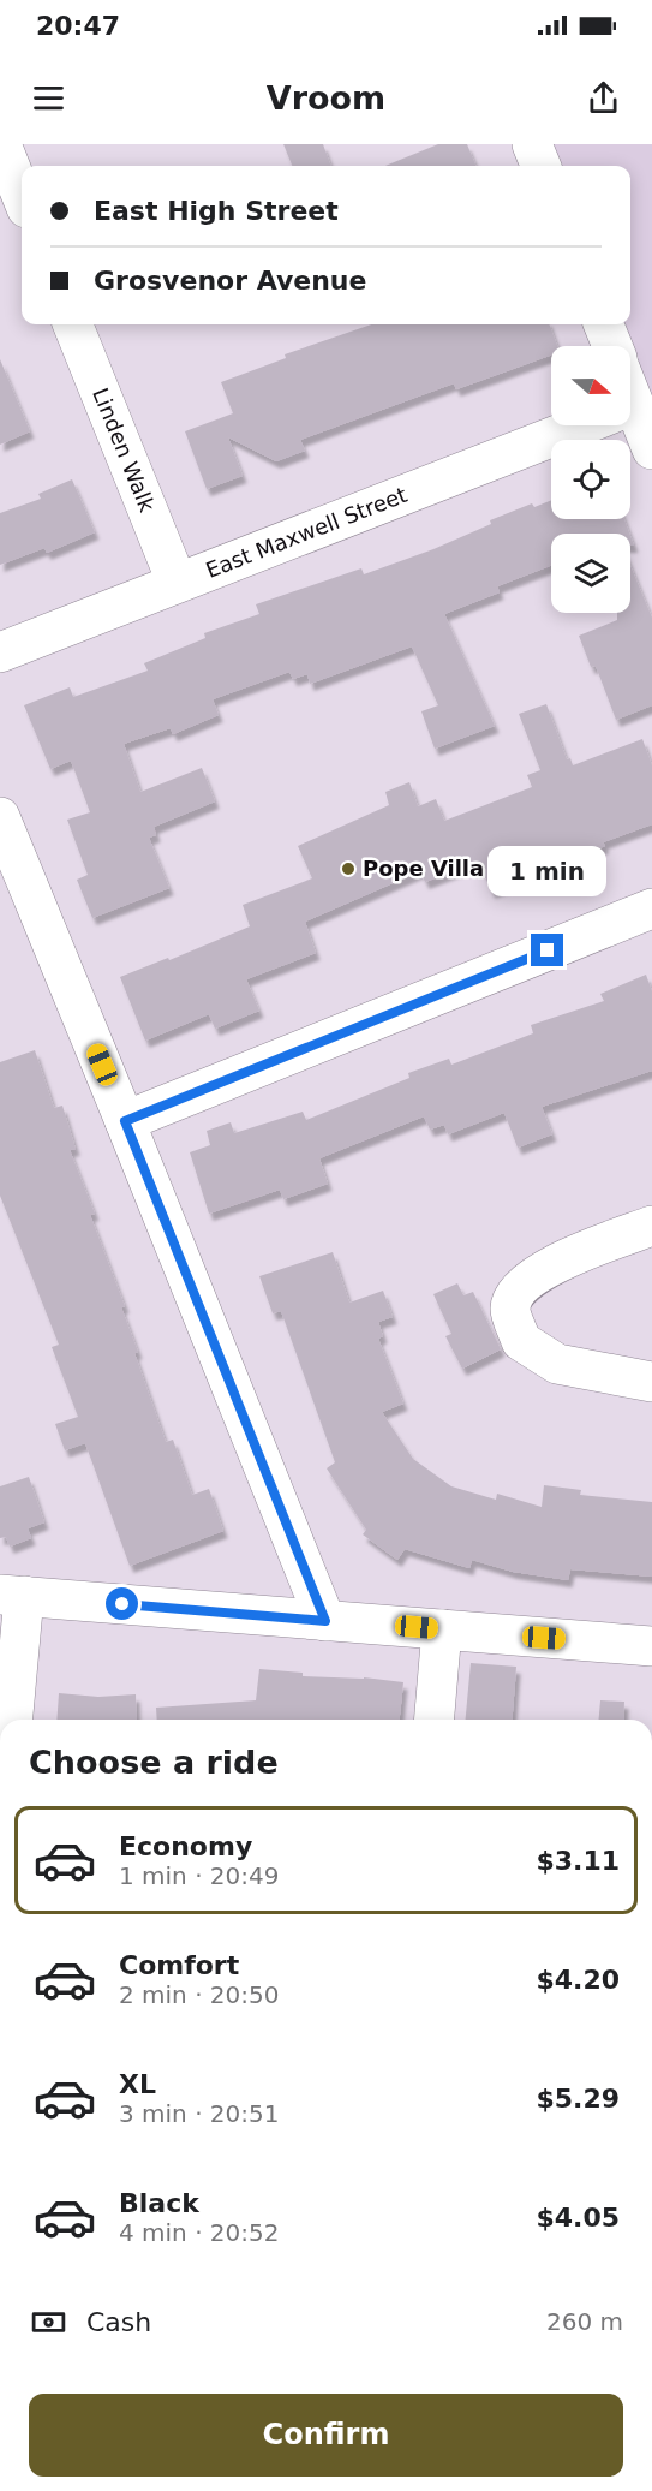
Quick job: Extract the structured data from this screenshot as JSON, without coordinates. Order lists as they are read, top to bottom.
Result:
{
  "streets": {
    "street": ["Linden Walk", "East Maxwell Street"]
  },
  "crossings": [
    ["Linden Walk", "East Maxwell Street"]
  ],
  "places": ["Pope Villa"],
  "north": "right",
  "page": {
    "status": "20:47",
    "header": "Vroom",
    "banner": ["East High Street", "Grosvenor Avenue"],
    "bubble": "1 min",
    "heading": "Choose a ride",
    "list": [
      {
        "name": "Economy",
        "note": "1 min · 20:49",
        "value": "$3.11"
      },
      {
        "name": "Comfort",
        "note": "2 min · 20:50",
        "value": "$4.20"
      },
      {
        "name": "XL",
        "note": "3 min · 20:51",
        "value": "$5.29"
      },
      {
        "name": "Black",
        "note": "4 min · 20:52",
        "value": "$4.05"
      }
    ],
    "pay": ["Cash", "260 m"],
    "buttons": "Confirm"
  }
}
